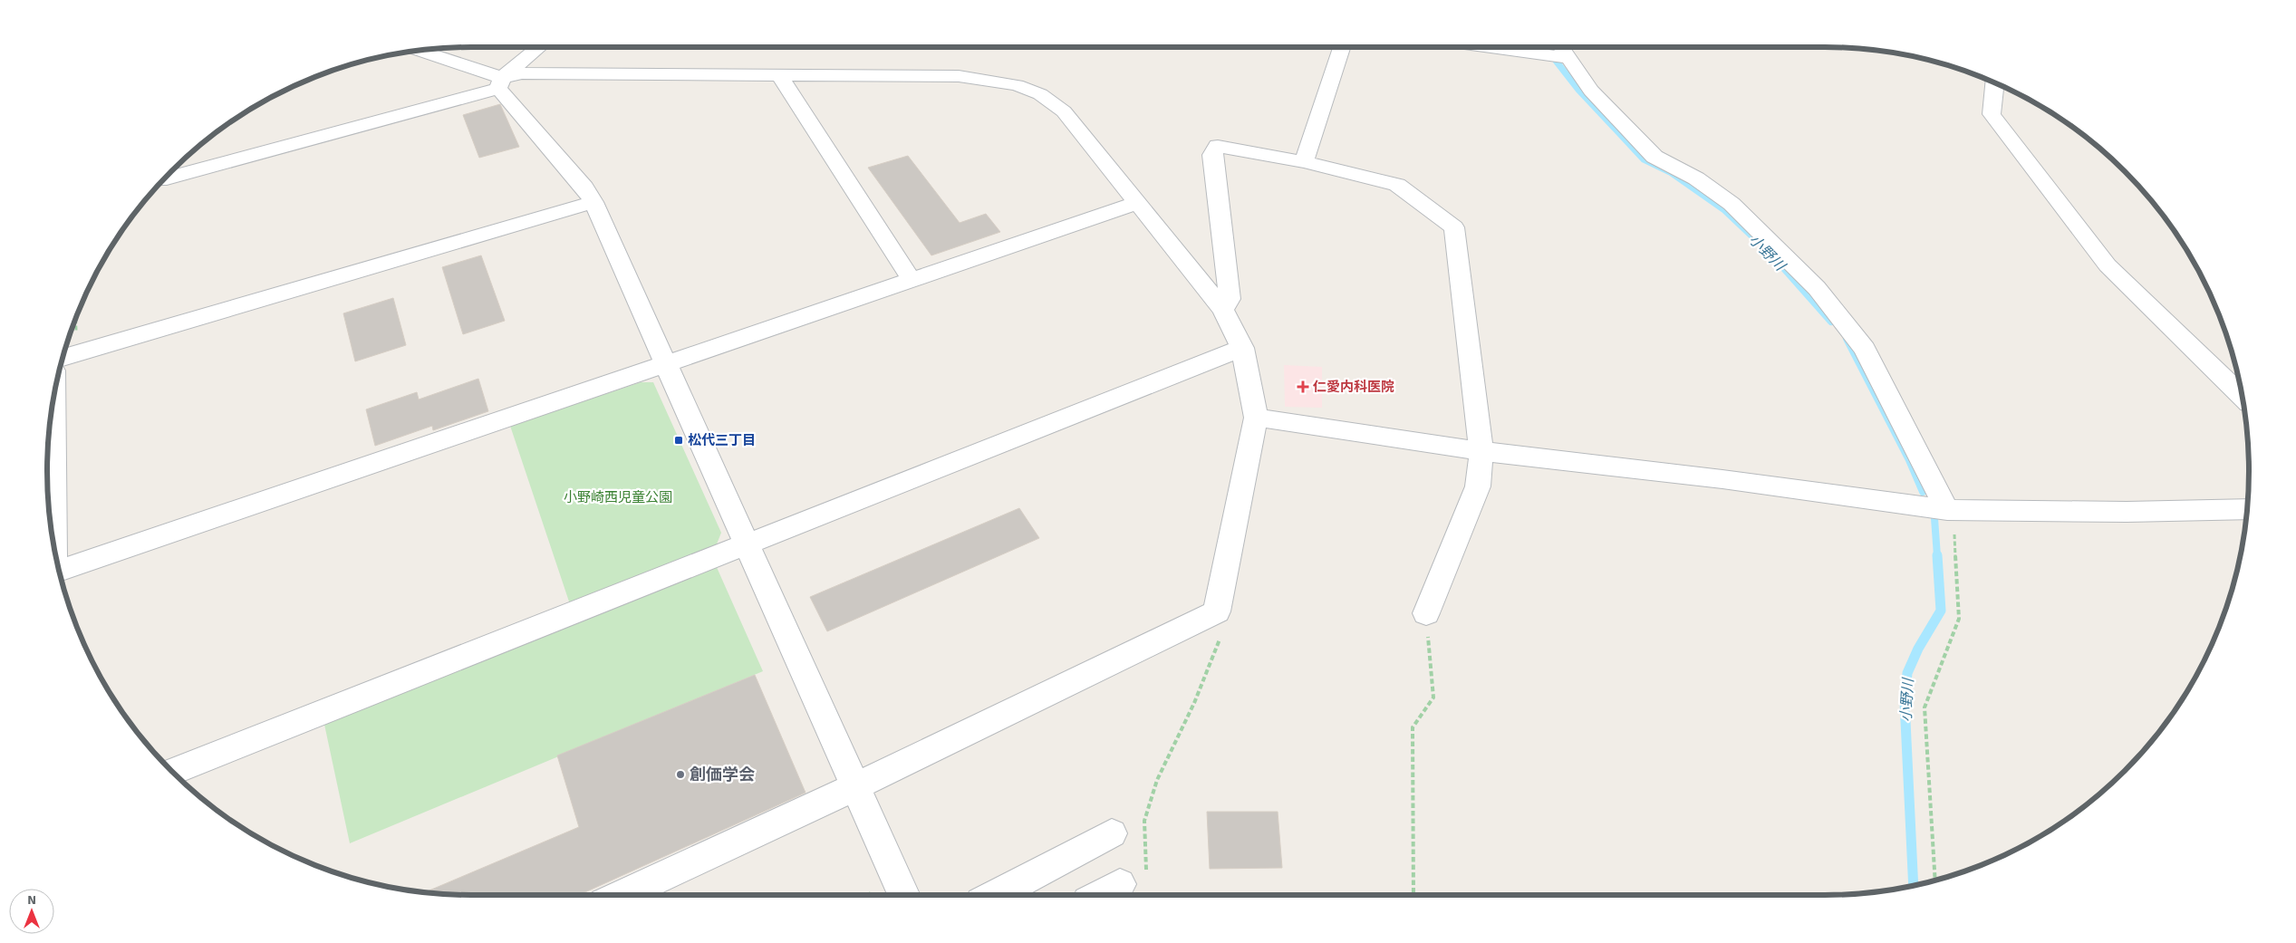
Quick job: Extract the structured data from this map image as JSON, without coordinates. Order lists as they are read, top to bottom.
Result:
{
  "water": ["小野川"],
  "parks": ["小野崎西児童公園"],
  "places": {
    "health": ["仁愛内科医院"],
    "transit": ["松代三丁目"],
    "other": ["創価学会"]
  },
  "north": "top"
}
